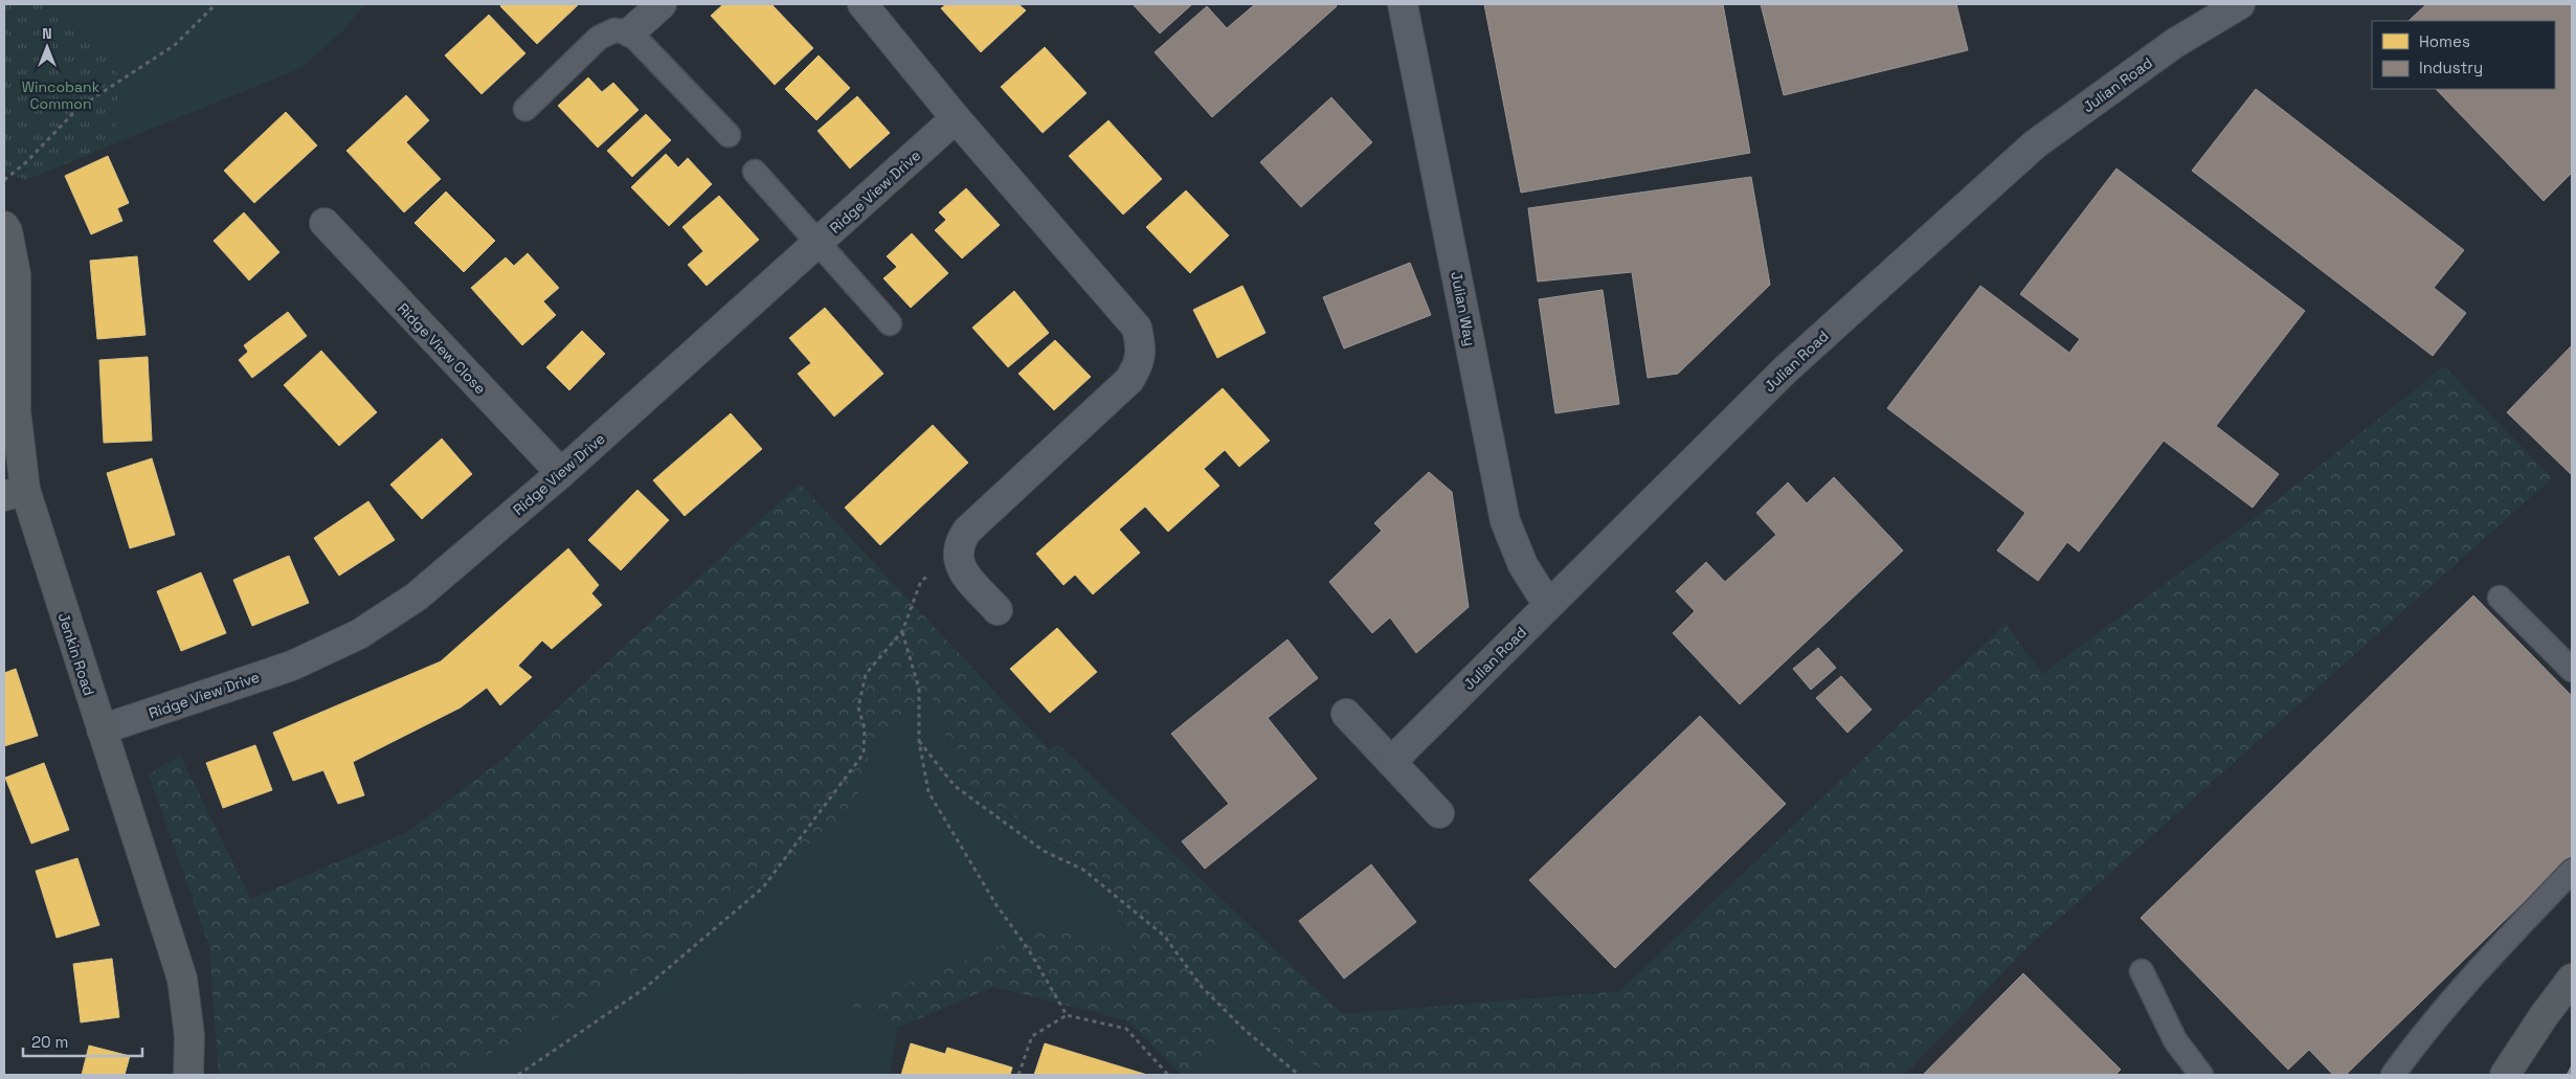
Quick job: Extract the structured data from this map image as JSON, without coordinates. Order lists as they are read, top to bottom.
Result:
{
  "streets": {
    "street": [
      "Julian Road",
      "Ridge View Drive",
      "Julian Way",
      "Ridge View Close",
      "Jenkin Road"
    ]
  },
  "crossings": [
    ["Julian Road", "Julian Way"],
    ["Ridge View Drive", "Ridge View Close"],
    ["Ridge View Drive", "Jenkin Road"]
  ],
  "parks": ["Wincobank Common"],
  "legend": ["Homes", "Industry"],
  "scale_bar": "20 m",
  "north": "top"
}
